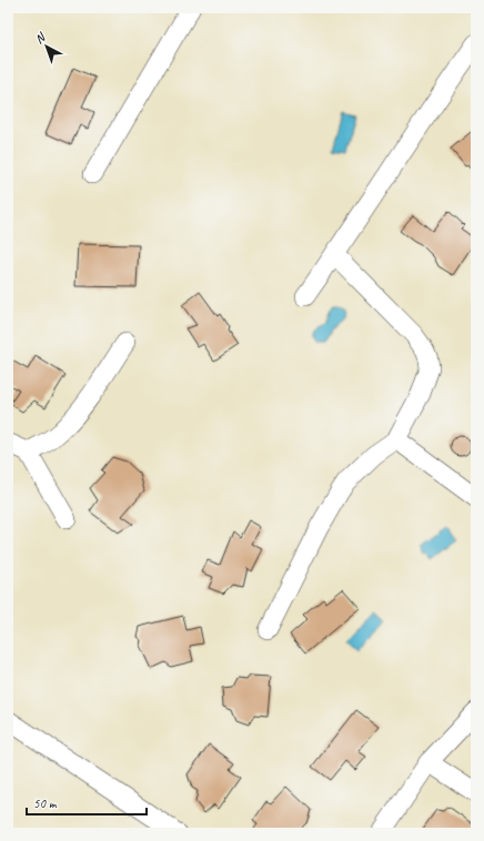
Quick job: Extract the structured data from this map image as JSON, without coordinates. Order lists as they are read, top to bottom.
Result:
{
  "scale_bar": "50 m",
  "north": "top left"
}
